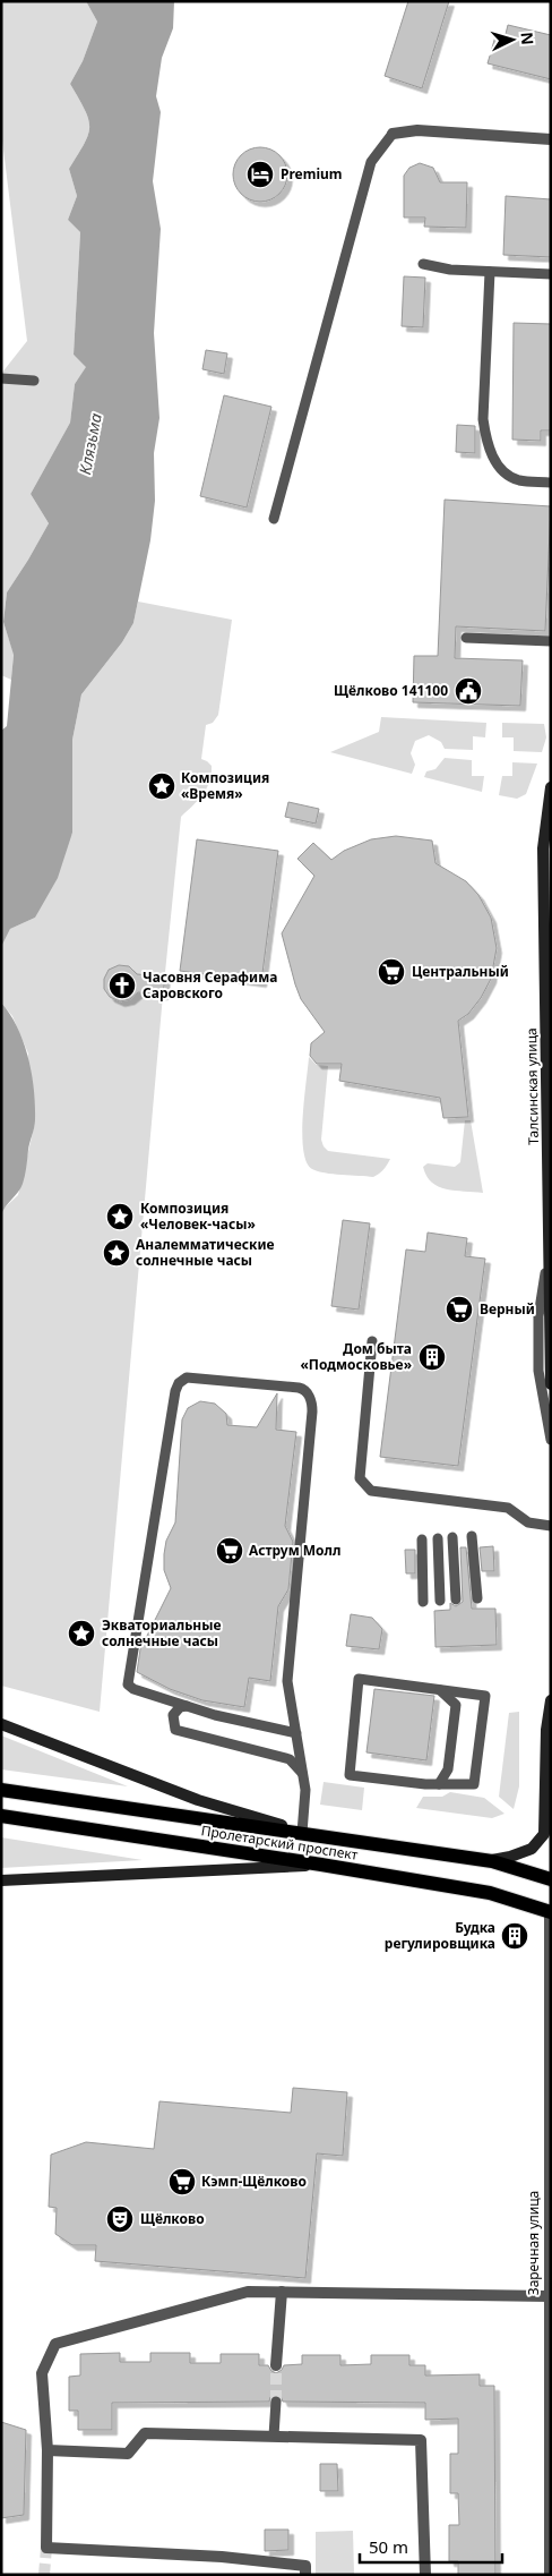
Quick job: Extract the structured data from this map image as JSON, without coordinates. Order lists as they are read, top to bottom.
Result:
{
  "streets": {
    "main road": ["Талсинская улица", "Пролетарский проспект"],
    "street": ["Заречная улица"]
  },
  "crossings": [
    ["Пролетарский проспект", "Заречная улица"]
  ],
  "water": ["Клязьма"],
  "places": {
    "hotel": ["Premium"],
    "public building": ["Щёлково 141100"],
    "place": [
      "Композиция «Время»",
      "Композиция «Человек-часы»",
      "Аналемматические солнечные часы",
      "Экваториальные солнечные часы"
    ],
    "supermarket": [
      "Центральный",
      "Верный",
      "Аструм Молл",
      "Кэмп-Щёлково"
    ],
    "church": ["Часовня Серафима Саровского"],
    "building": ["Дом быта «Подмосковье»", "Будка регулировщика"],
    "theatre": ["Щёлково"]
  },
  "scale_bar": "50 m",
  "north": "right"
}
